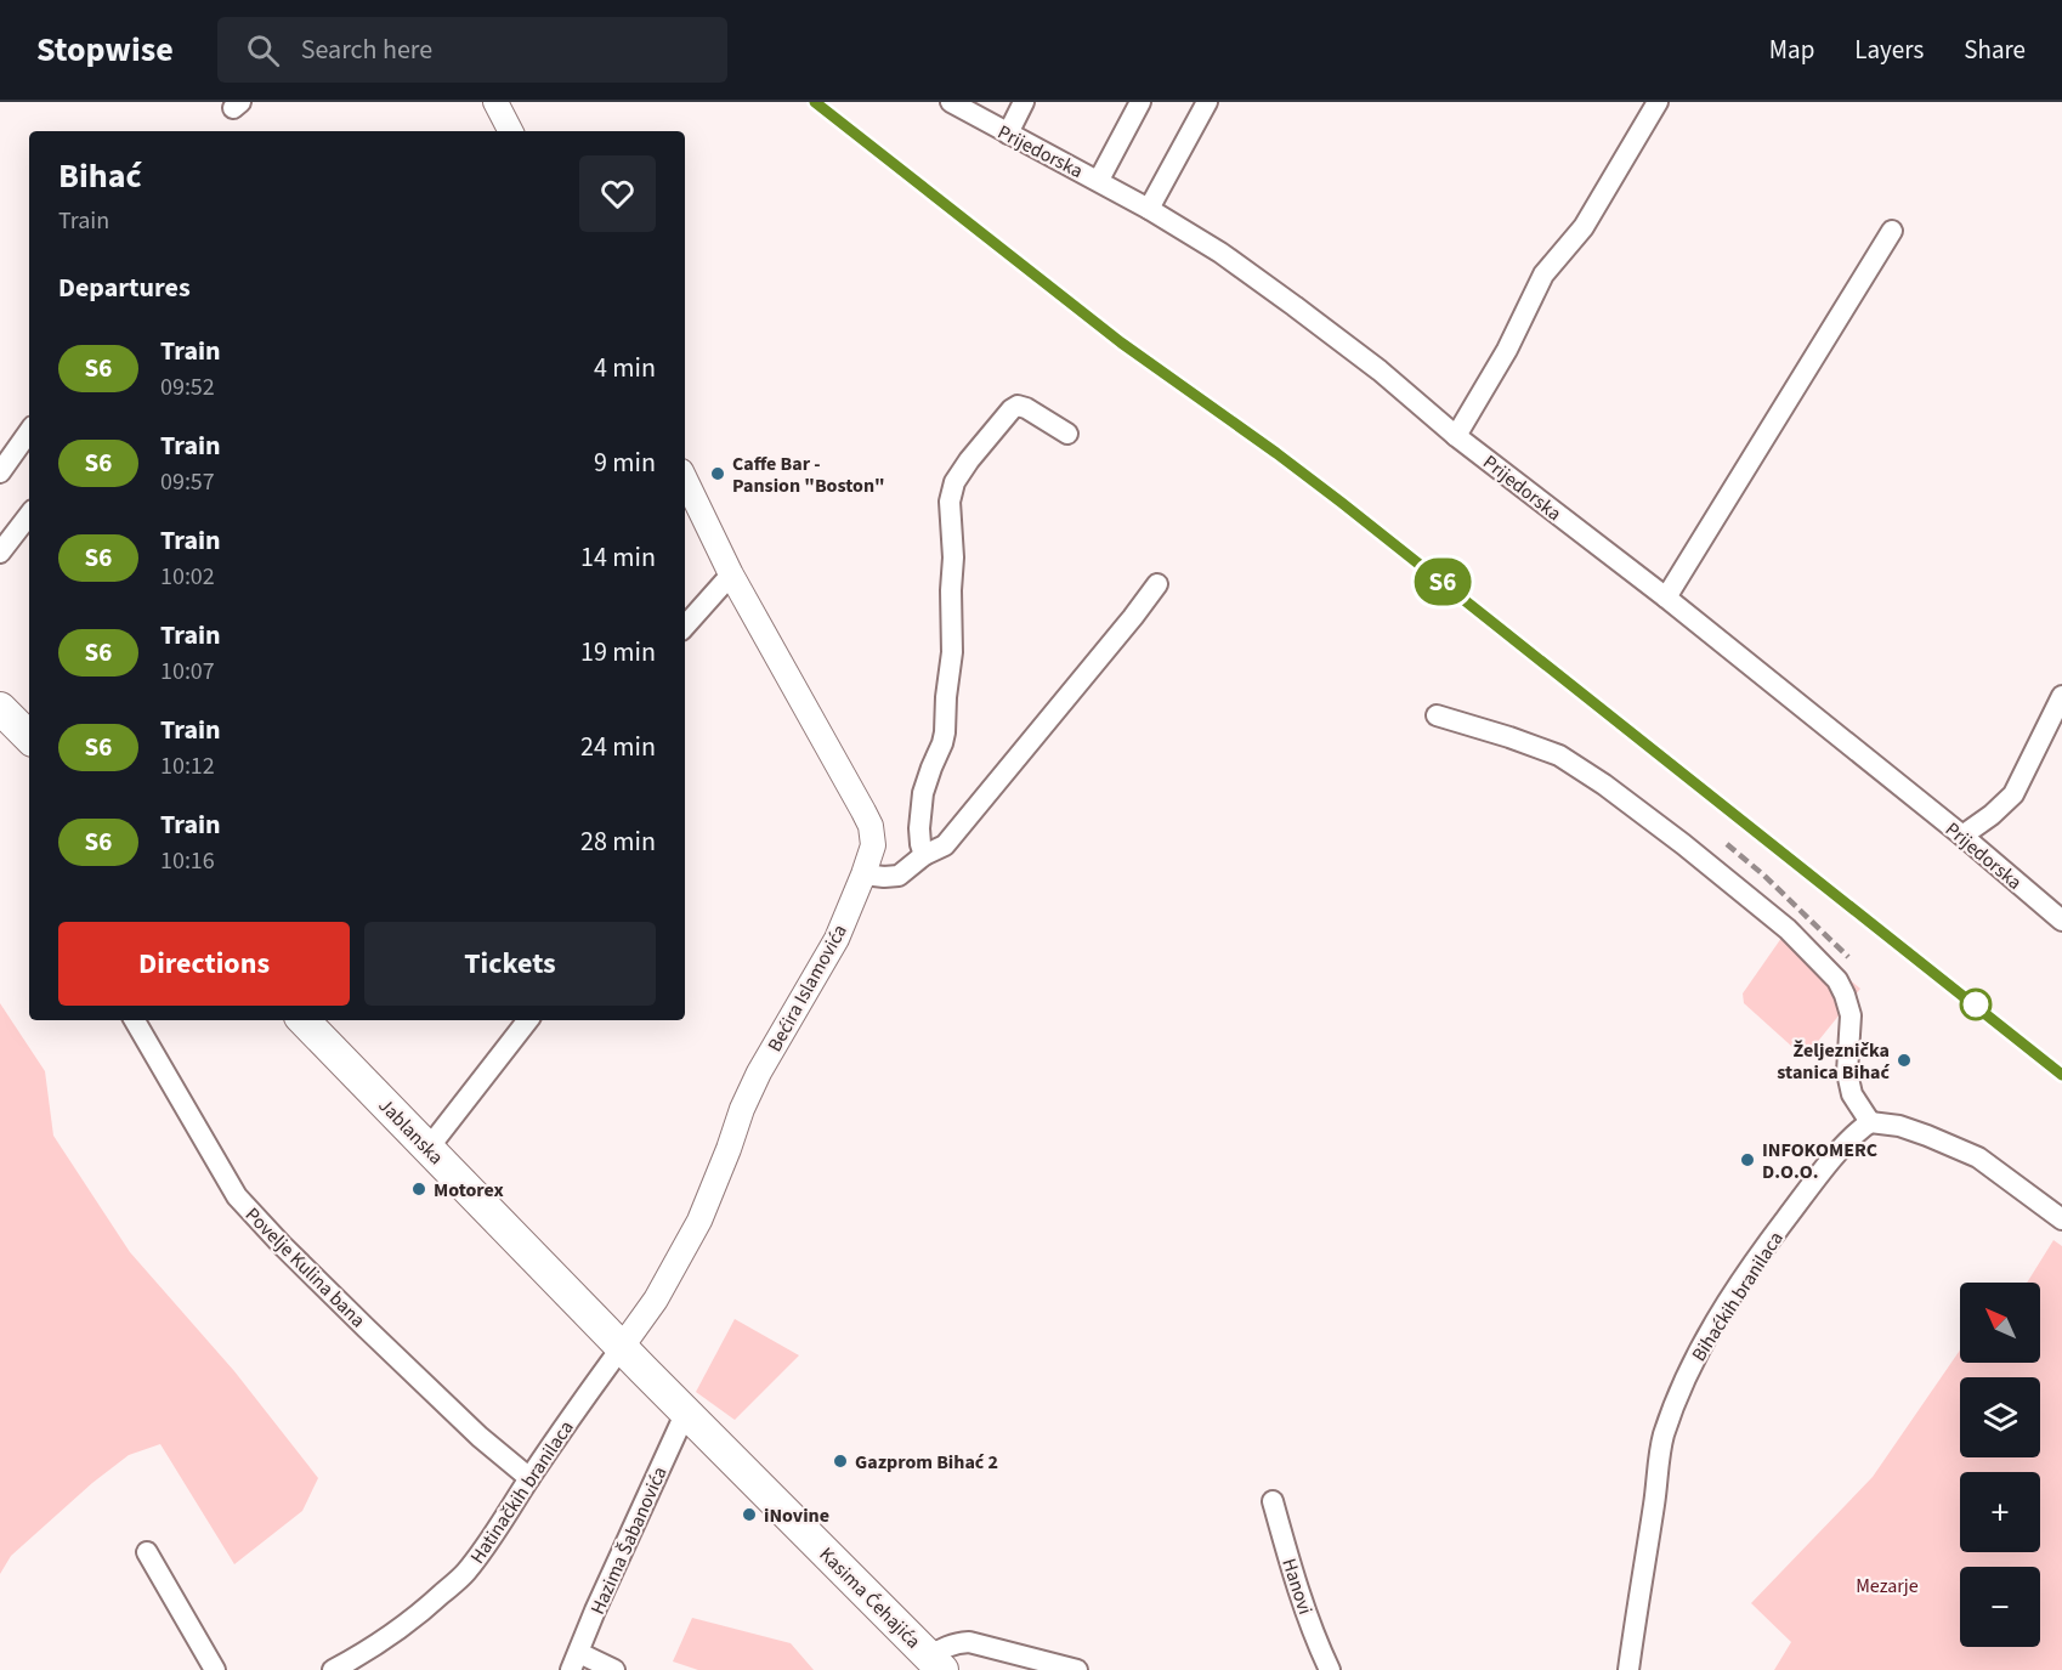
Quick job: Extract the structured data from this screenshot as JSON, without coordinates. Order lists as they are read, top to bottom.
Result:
{
  "streets": {
    "main road": ["Jablanska", "Kasima Ćehajića"],
    "street": [
      "Prijedorska",
      "Bećira Islamovića",
      "Povelje Kulina bana",
      "Bihaćkih branilaca",
      "Hatinačkih branilaca",
      "Hazima Šabanovića",
      "Hanovi"
    ]
  },
  "crossings": [
    ["Bećira Islamovića", "Jablanska"],
    ["Bećira Islamovića", "Hatinačkih branilaca"],
    ["Jablanska", "Hatinačkih branilaca"],
    ["Jablanska", "Kasima Ćehajića"],
    ["Povelje Kulina bana", "Hatinačkih branilaca"],
    ["Hazima Šabanovića", "Kasima Ćehajića"]
  ],
  "parks": ["Mezarje"],
  "places": [
    "Caffe Bar - Pansion \"Boston\"",
    "Željeznička stanica Bihać",
    "INFOKOMERC D.O.O.",
    "Motorex",
    "Gazprom Bihać 2",
    "iNovine"
  ],
  "north": "top left",
  "page": {
    "header": "Stopwise",
    "search": "Search here",
    "nav": ["Map", "Layers", "Share"],
    "on_map": "S6",
    "heading": [
      ["Bihać", "Train"],
      "Departures"
    ],
    "list": [
      {
        "mark": "S6",
        "name": "Train",
        "note": "09:52",
        "value": "4 min"
      },
      {
        "mark": "S6",
        "name": "Train",
        "note": "09:57",
        "value": "9 min"
      },
      {
        "mark": "S6",
        "name": "Train",
        "note": "10:02",
        "value": "14 min"
      },
      {
        "mark": "S6",
        "name": "Train",
        "note": "10:07",
        "value": "19 min"
      },
      {
        "mark": "S6",
        "name": "Train",
        "note": "10:12",
        "value": "24 min"
      },
      {
        "mark": "S6",
        "name": "Train",
        "note": "10:16",
        "value": "28 min"
      }
    ],
    "buttons": ["Directions", "Tickets"],
    "map_buttons": ["+", "−"]
  }
}
